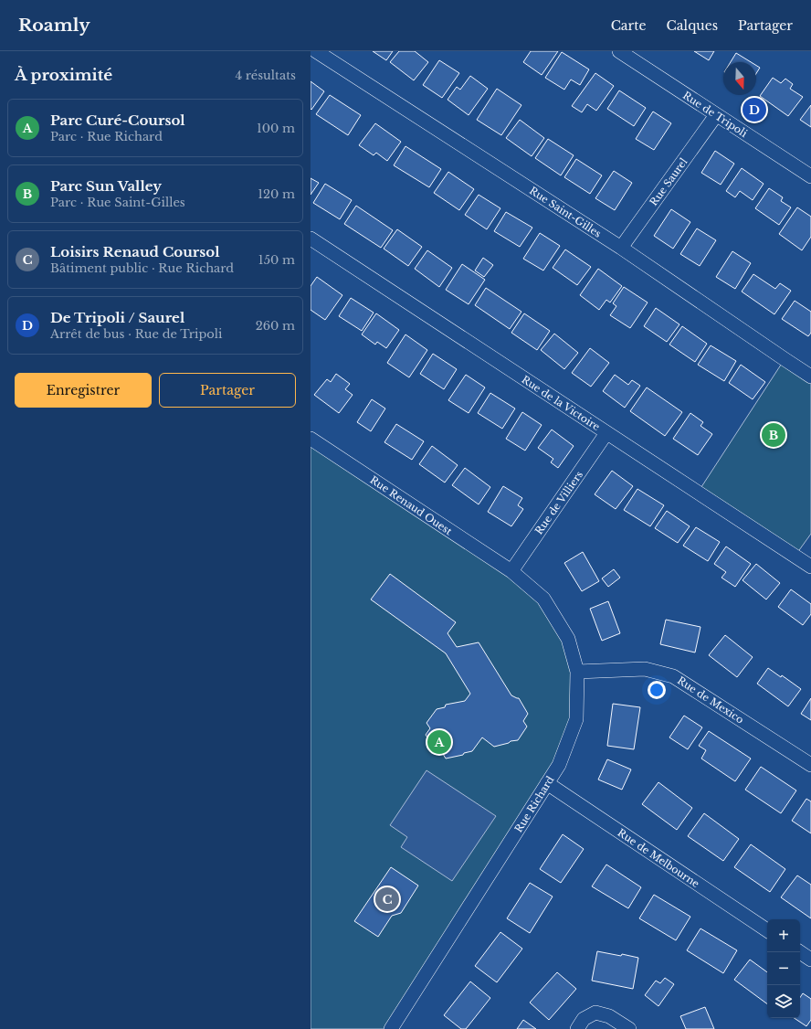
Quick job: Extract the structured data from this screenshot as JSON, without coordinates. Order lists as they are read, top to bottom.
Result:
{
  "streets": {
    "street": [
      "Rue de Tripoli",
      "Rue Saurel",
      "Rue Saint-Gilles",
      "Rue de la Victoire",
      "Rue de Villiers",
      "Rue Renaud Ouest",
      "Rue de Mexico",
      "Rue Richard",
      "Rue de Melbourne"
    ]
  },
  "crossings": [
    ["Rue de Tripoli", "Rue Saurel"],
    ["Rue Saurel", "Rue Saint-Gilles"],
    ["Rue de la Victoire", "Rue de Villiers"],
    ["Rue de Villiers", "Rue Renaud Ouest"],
    ["Rue de Villiers", "Rue Richard"],
    ["Rue Renaud Ouest", "Rue Richard"],
    ["Rue de Mexico", "Rue Richard"],
    ["Rue Richard", "Rue de Melbourne"]
  ],
  "north": "bottom",
  "page": {
    "header": "Roamly",
    "nav": ["Carte", "Calques", "Partager"],
    "heading": ["À proximité", "4 résultats"],
    "pins": [
      "D",
      "B",
      "A",
      "C"
    ],
    "list": [
      {
        "mark": "A",
        "name": "Parc Curé-Coursol",
        "note": "Parc · Rue Richard",
        "value": "100 m"
      },
      {
        "mark": "B",
        "name": "Parc Sun Valley",
        "note": "Parc · Rue Saint-Gilles",
        "value": "120 m"
      },
      {
        "mark": "C",
        "name": "Loisirs Renaud Coursol",
        "note": "Bâtiment public · Rue Richard",
        "value": "150 m"
      },
      {
        "mark": "D",
        "name": "De Tripoli / Saurel",
        "note": "Arrêt de bus · Rue de Tripoli",
        "value": "260 m"
      }
    ],
    "buttons": ["Enregistrer", "Partager"],
    "map_buttons": ["+", "−"]
  }
}
